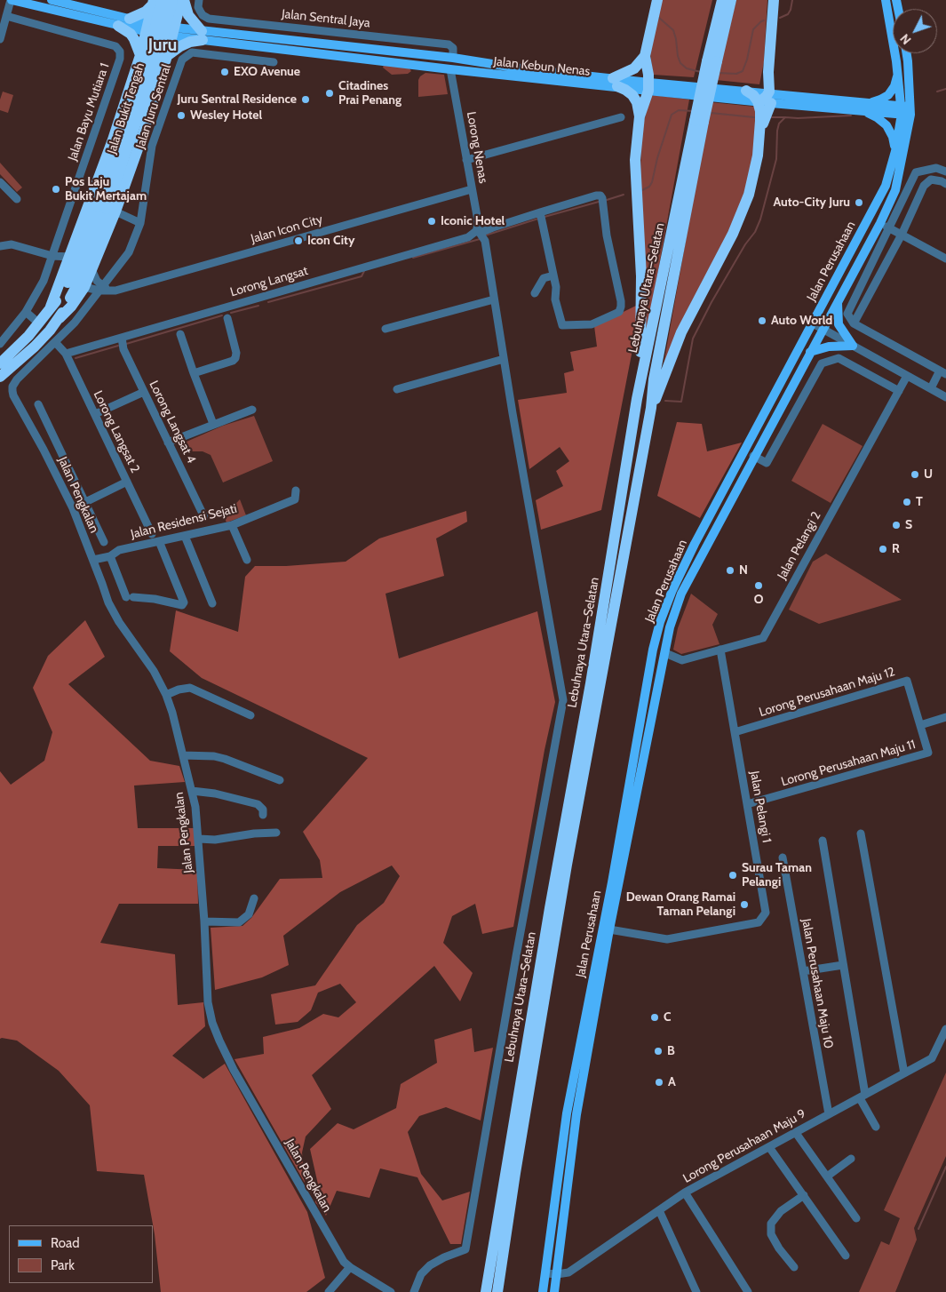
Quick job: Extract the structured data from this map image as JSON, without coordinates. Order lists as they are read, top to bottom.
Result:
{
  "streets": {
    "highway": ["Jalan Bukit Tengah", "Lebuhraya Utara–Selatan"],
    "main road": ["Jalan Kebun Nenas", "Jalan Perusahaan"],
    "street": [
      "Jalan Sentral Jaya",
      "Jalan Juru Sentral",
      "Jalan Bayu Mutiara 1",
      "Lorong Nenas",
      "Jalan Icon City",
      "Lorong Langsat",
      "Lorong Langsat 4",
      "Lorong Langsat 2",
      "Jalan Pengkalan",
      "Jalan Residensi Sejati",
      "Jalan Pelangi 2",
      "Lorong Perusahaan Maju 12",
      "Lorong Perusahaan Maju 11",
      "Jalan Pelangi 1",
      "Jalan Perusahaan Maju 10",
      "Lorong Perusahaan Maju 9"
    ]
  },
  "crossings": [
    ["Jalan Sentral Jaya", "Jalan Kebun Nenas"],
    ["Jalan Kebun Nenas", "Lorong Nenas"],
    ["Jalan Kebun Nenas", "Jalan Perusahaan"],
    ["Jalan Juru Sentral", "Jalan Icon City"],
    ["Jalan Juru Sentral", "Lorong Langsat 2"],
    ["Jalan Juru Sentral", "Jalan Pengkalan"],
    ["Lorong Nenas", "Jalan Icon City"],
    ["Lorong Nenas", "Lorong Langsat"],
    ["Jalan Perusahaan", "Jalan Pelangi 2"],
    ["Jalan Perusahaan", "Jalan Pelangi 1"],
    ["Jalan Perusahaan", "Lorong Perusahaan Maju 9"],
    ["Lorong Langsat", "Lorong Langsat 4"],
    ["Lorong Langsat", "Lorong Langsat 2"],
    ["Lorong Langsat 2", "Jalan Pengkalan"],
    ["Jalan Pelangi 2", "Jalan Pelangi 1"],
    ["Lorong Perusahaan Maju 12", "Lorong Perusahaan Maju 11"],
    ["Lorong Perusahaan Maju 12", "Jalan Pelangi 1"],
    ["Lorong Perusahaan Maju 11", "Jalan Pelangi 1"],
    ["Jalan Perusahaan Maju 10", "Lorong Perusahaan Maju 9"]
  ],
  "districts": ["Juru"],
  "places": [
    "EXO Avenue",
    "Citadines Prai Penang",
    "Juru Sentral Residence",
    "Wesley Hotel",
    "Pos Laju Bukit Mertajam",
    "Auto-City Juru",
    "Iconic Hotel",
    "Icon City",
    "Auto World",
    "U",
    "T",
    "S",
    "R",
    "N",
    "O",
    "Surau Taman Pelangi",
    "Dewan Orang Ramai Taman Pelangi",
    "C",
    "B",
    "A"
  ],
  "legend": ["Road", "Park"],
  "north": "bottom left"
}
